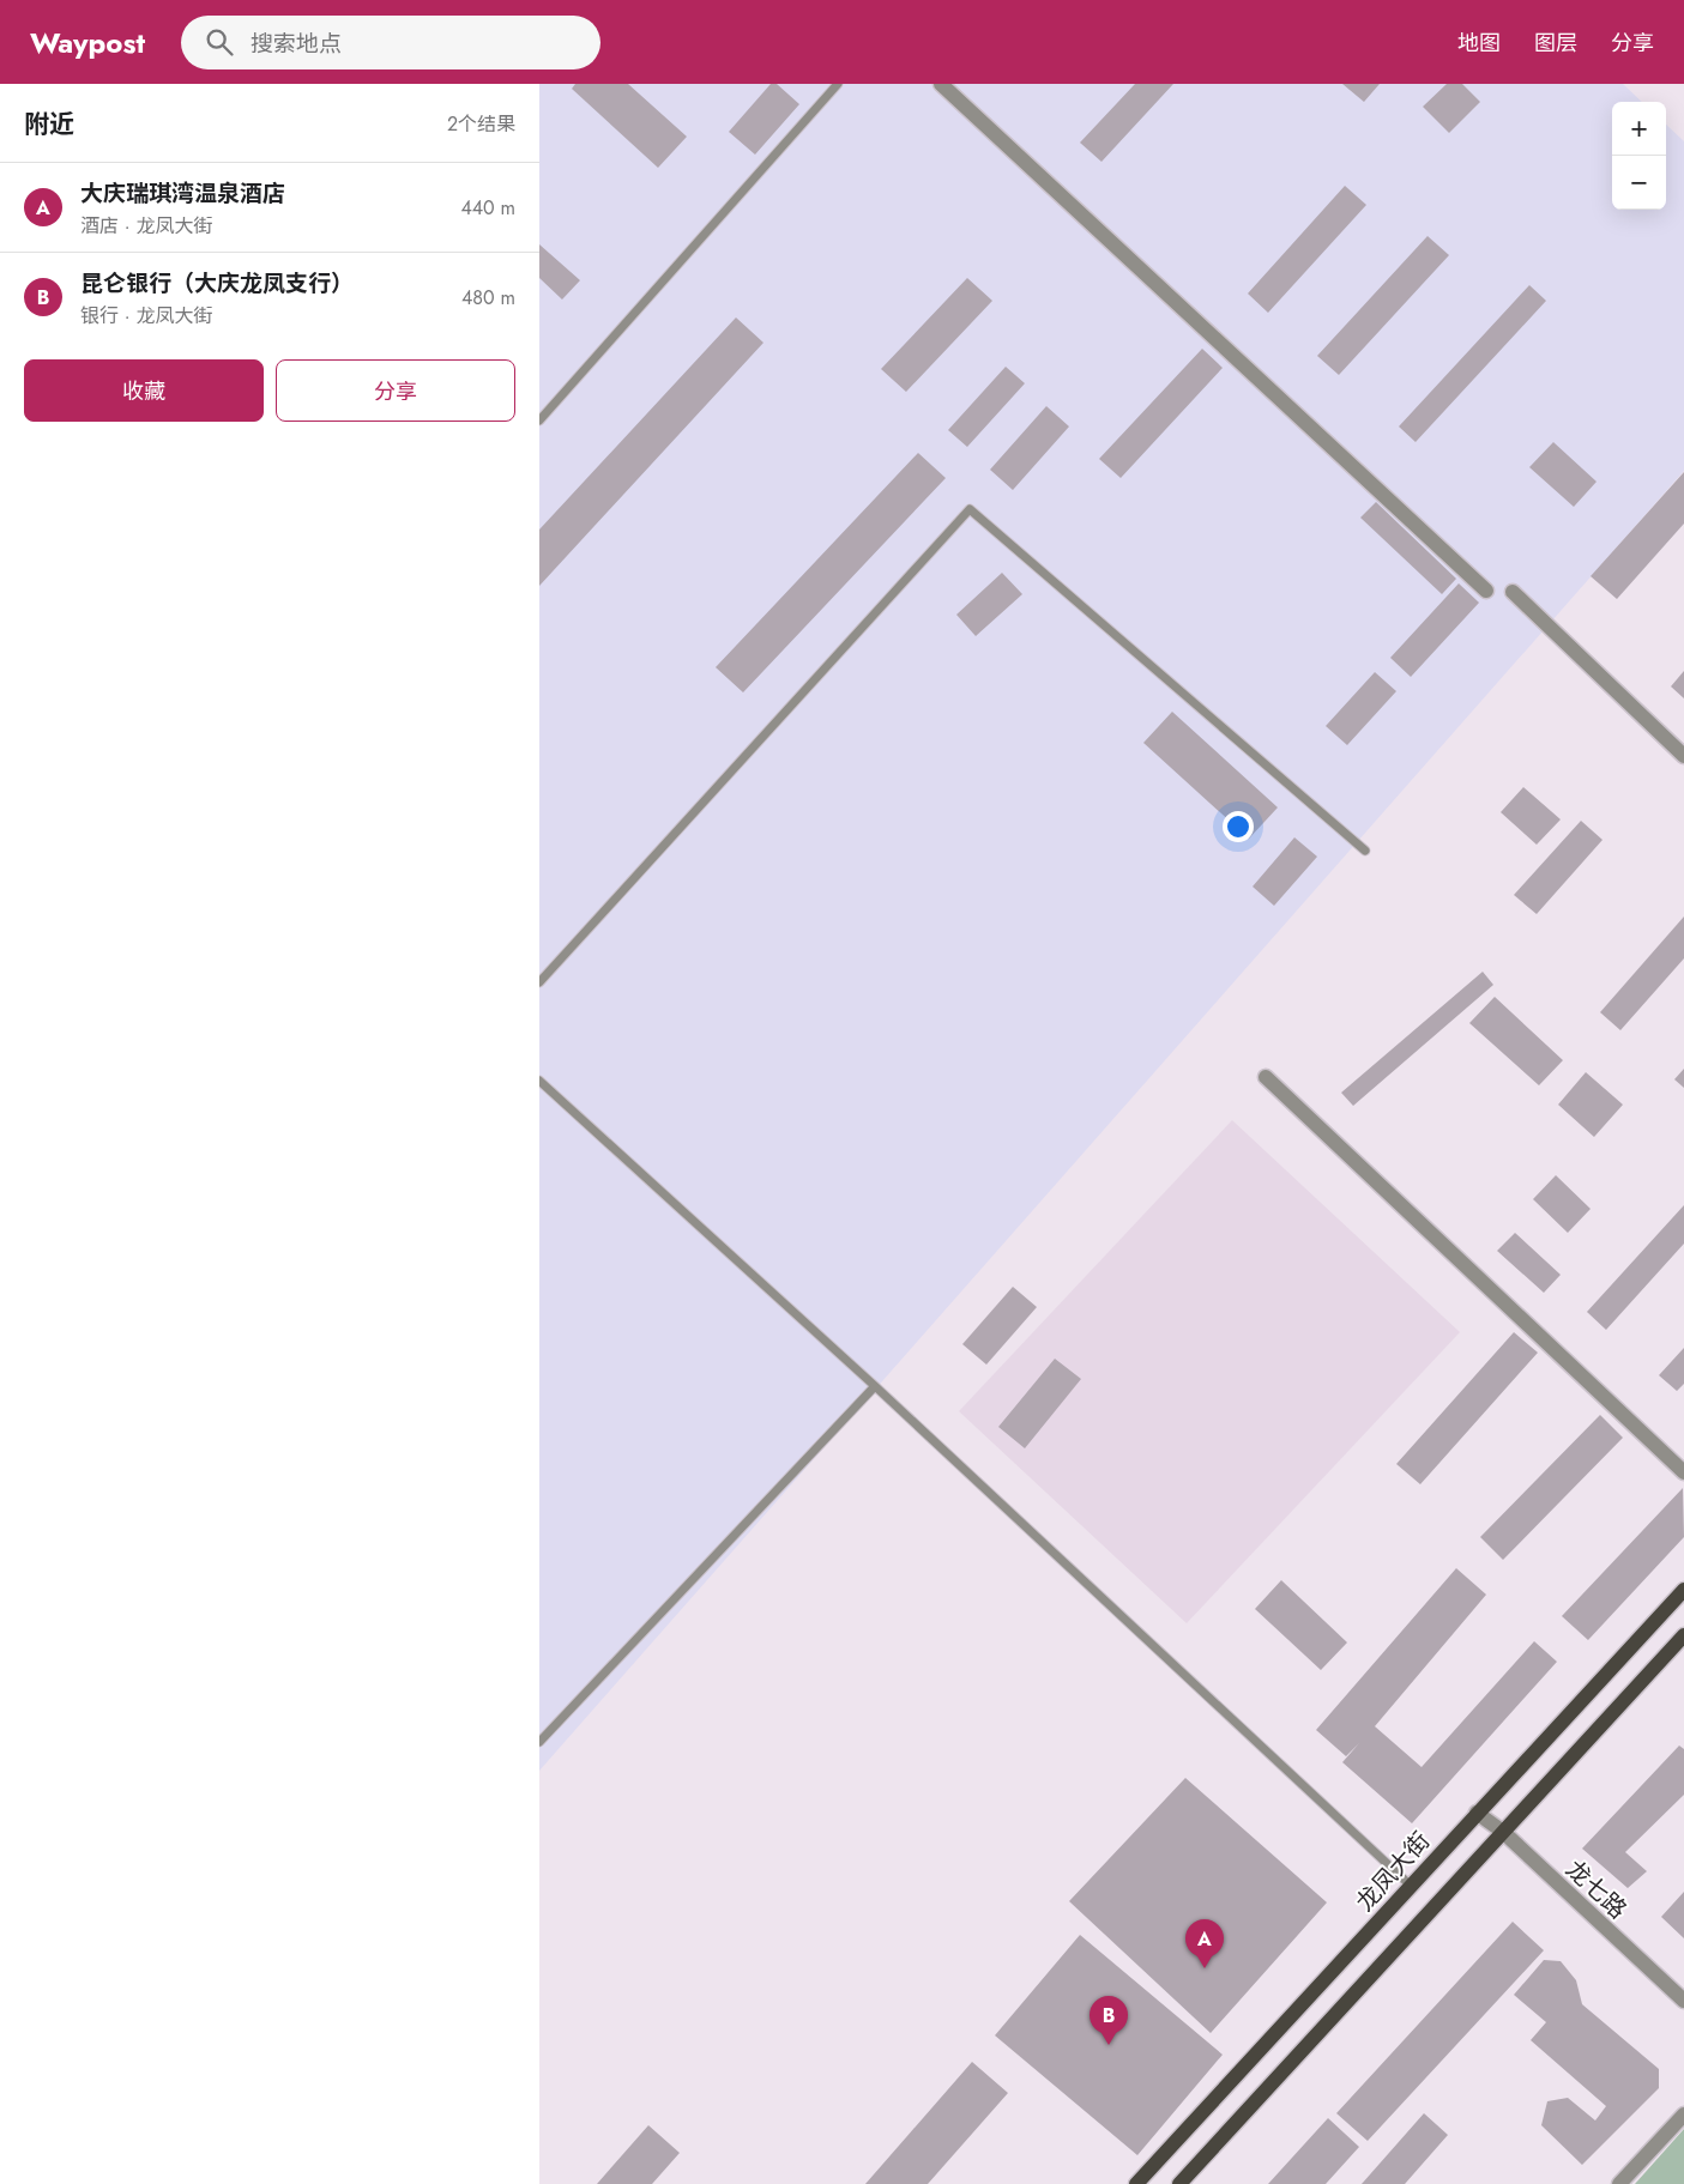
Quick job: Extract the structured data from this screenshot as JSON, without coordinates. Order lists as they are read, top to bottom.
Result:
{
  "streets": {
    "main road": ["龙凤大街"],
    "street": ["龙七路"]
  },
  "crossings": [
    ["龙凤大街", "龙七路"]
  ],
  "page": {
    "header": "Waypost",
    "search": "搜索地点",
    "nav": ["地图", "图层", "分享"],
    "heading": ["附近", "2个结果"],
    "map_buttons": ["+", "−"],
    "list": [
      {
        "mark": "A",
        "name": "大庆瑞琪湾温泉酒店",
        "note": "酒店 · 龙凤大街",
        "value": "440 m"
      },
      {
        "mark": "B",
        "name": "昆仑银行（大庆龙凤支行）",
        "note": "银行 · 龙凤大街",
        "value": "480 m"
      }
    ],
    "buttons": ["收藏", "分享"],
    "pins": ["A", "B"]
  }
}
